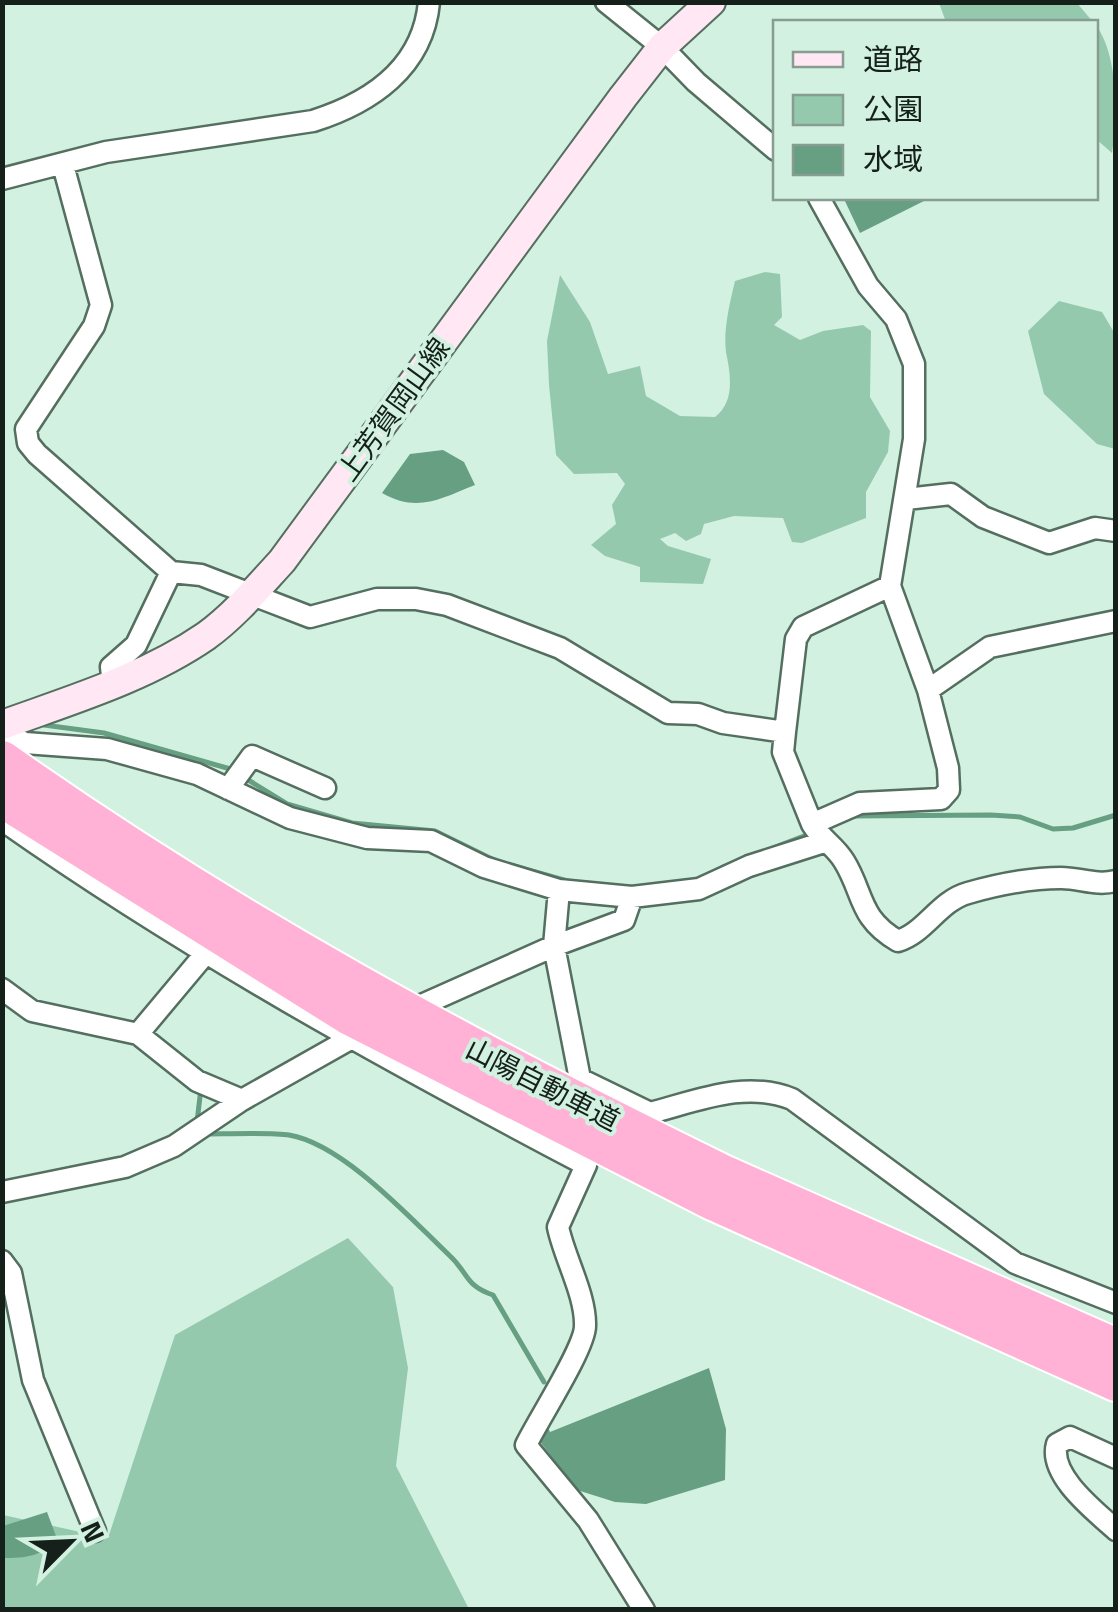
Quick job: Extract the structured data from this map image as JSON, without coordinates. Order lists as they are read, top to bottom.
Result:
{
  "streets": {
    "highway": ["山陽自動車道"],
    "main road": ["上芳賀岡山線"]
  },
  "legend": ["道路", "公園", "水域"],
  "north": "top right"
}
